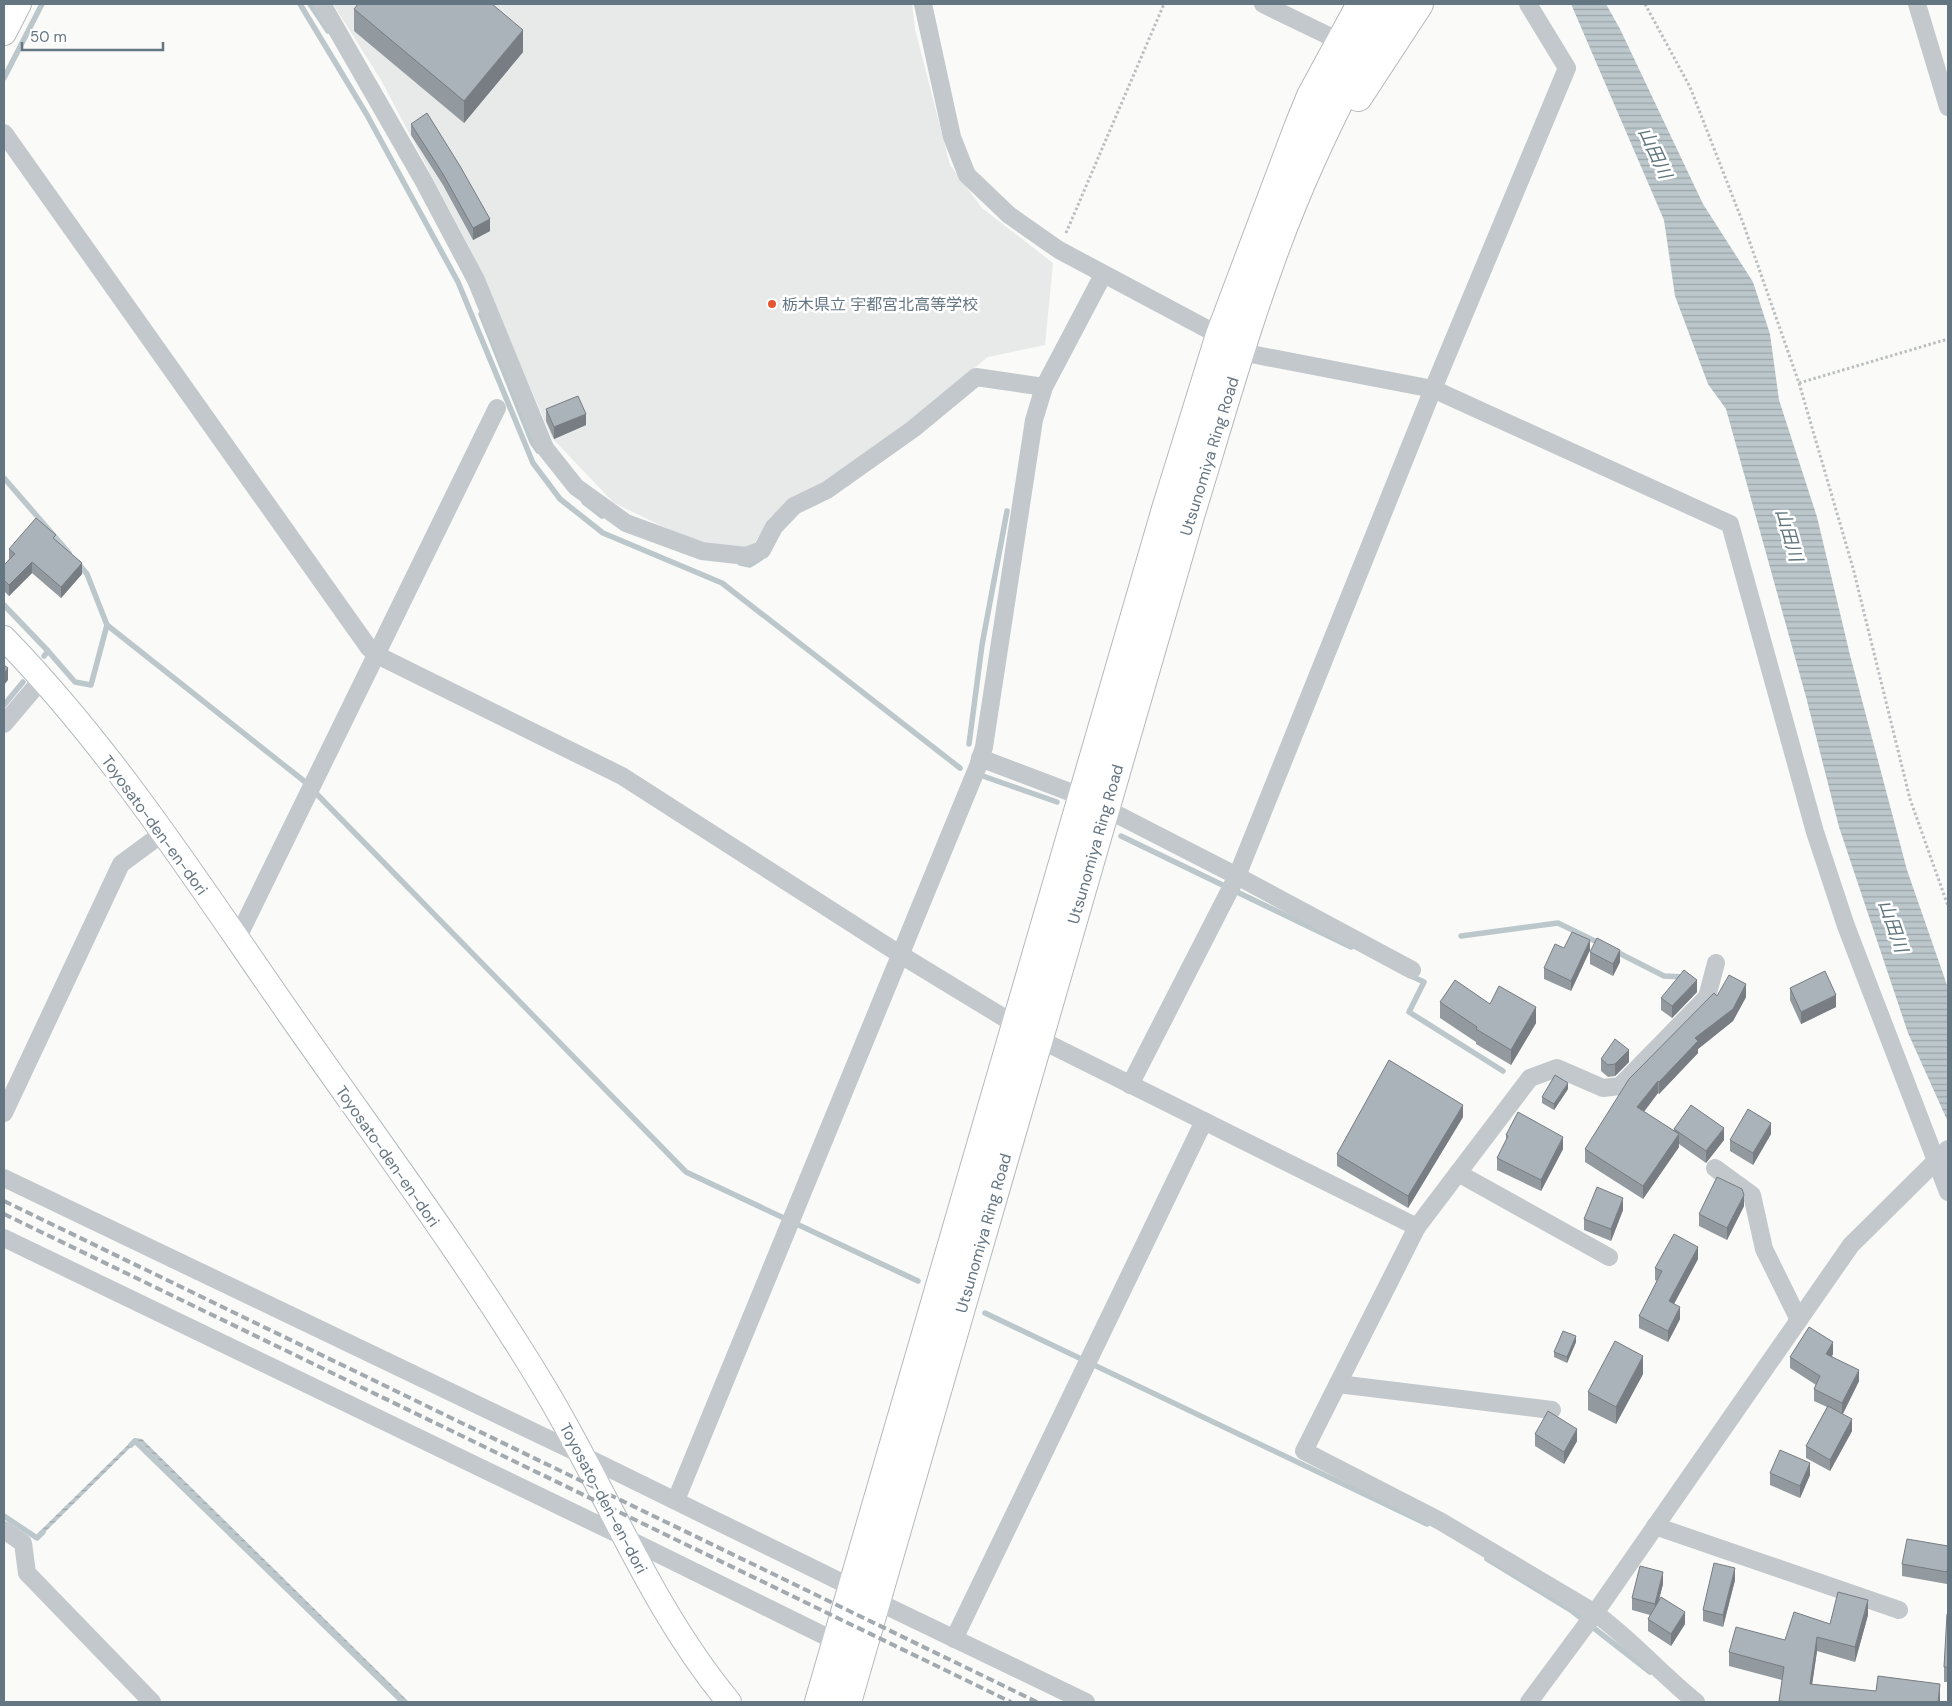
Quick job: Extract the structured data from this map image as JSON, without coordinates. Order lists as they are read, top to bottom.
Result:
{
  "streets": {
    "highway": ["Utsunomiya Ring Road"],
    "street": ["Toyosato-den-en-dori"]
  },
  "water": ["山田川"],
  "places": ["栃木県立 宇都宮北高等学校"],
  "scale_bar": "50 m"
}
